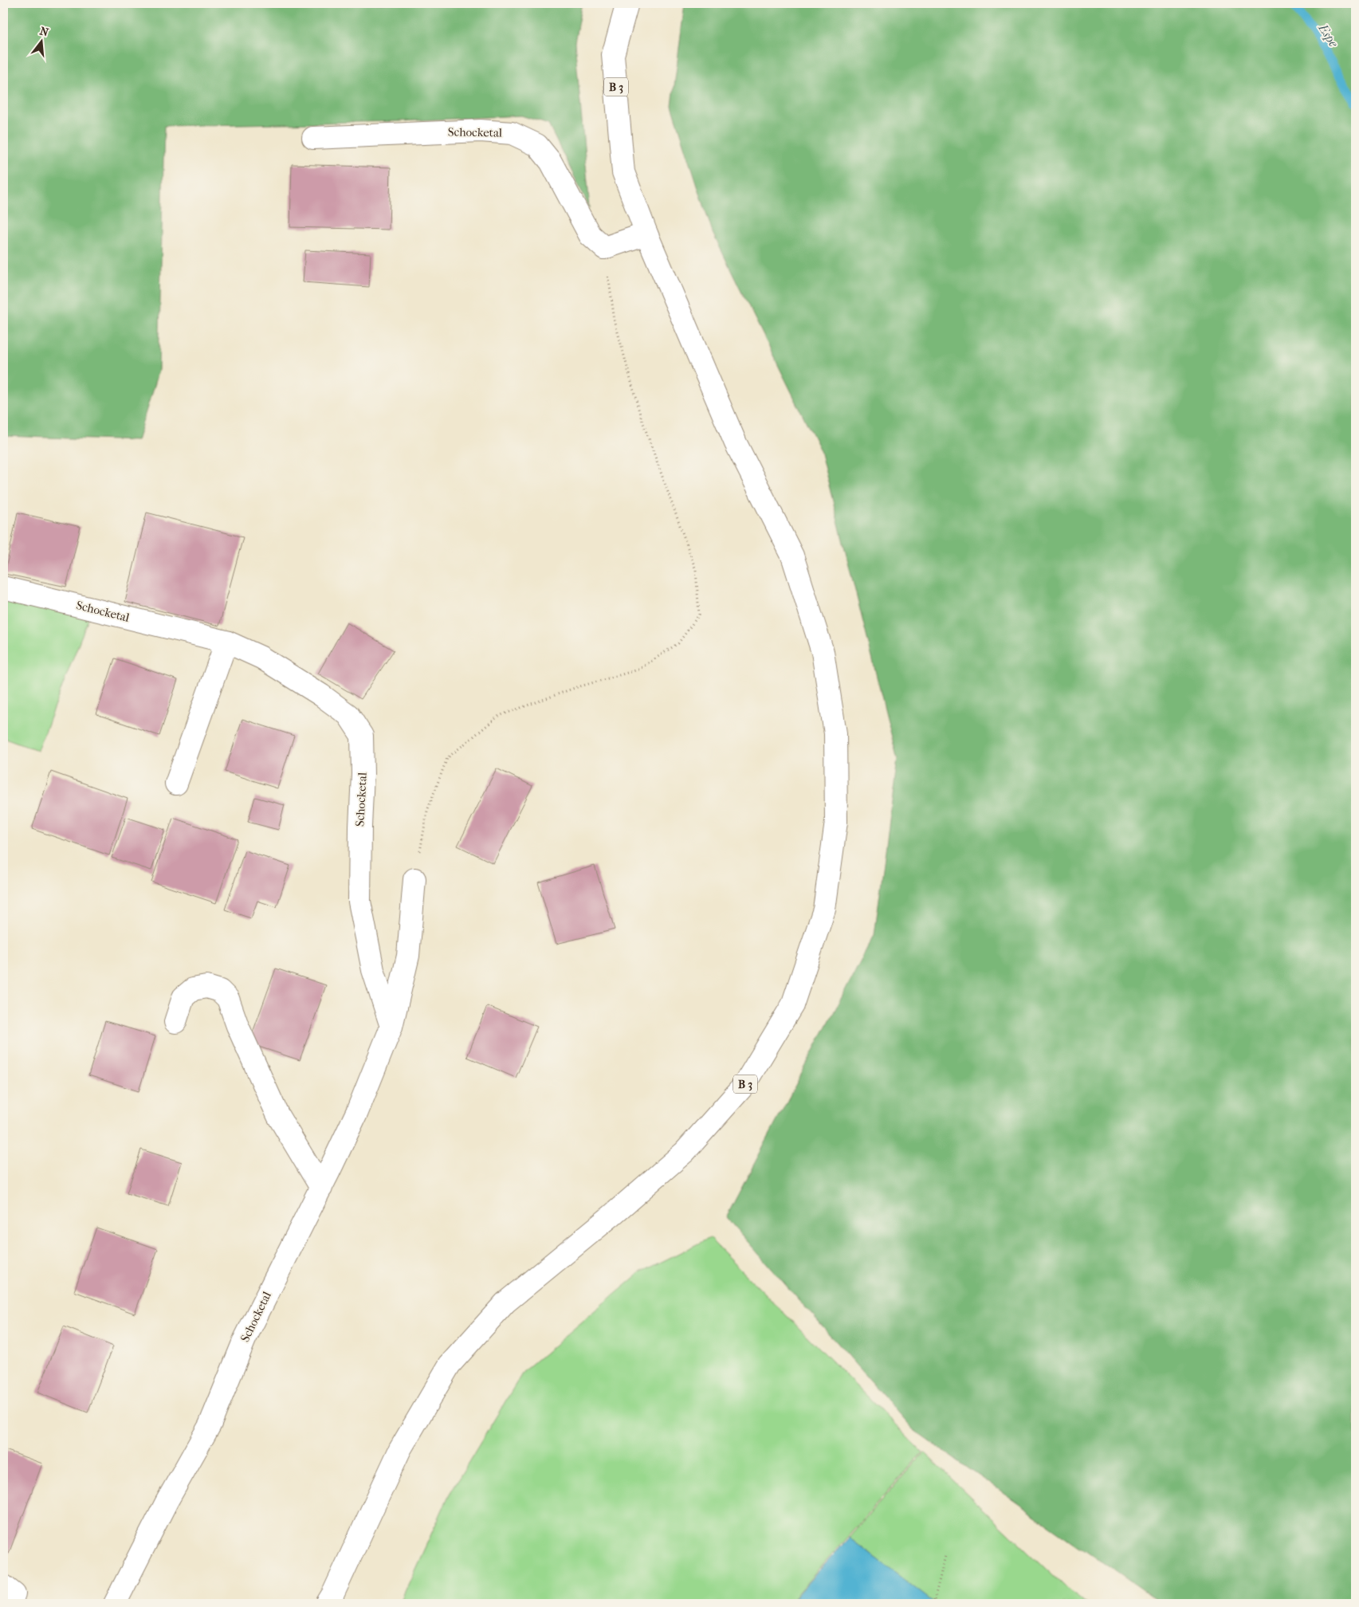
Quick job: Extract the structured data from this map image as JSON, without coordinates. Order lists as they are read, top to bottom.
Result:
{
  "streets": {
    "street": ["B 3", "Schocketal"]
  },
  "water": ["Espe"],
  "north": "top"
}
